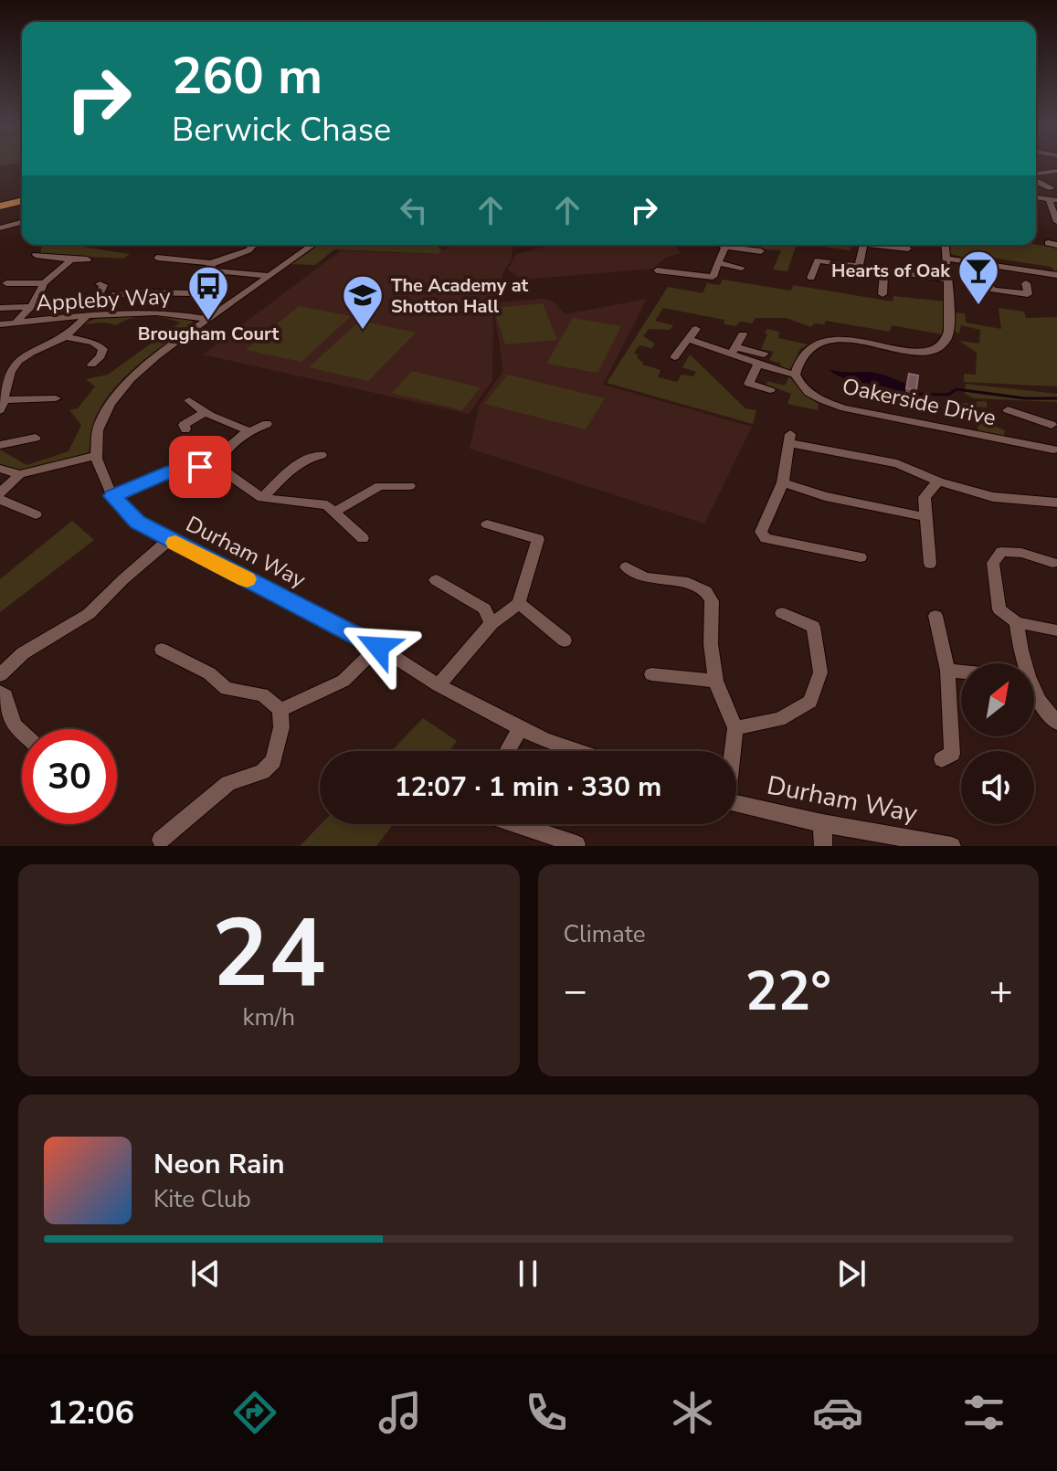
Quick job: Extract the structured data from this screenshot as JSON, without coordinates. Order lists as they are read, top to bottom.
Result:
{
  "streets": {
    "street": ["Appleby Way", "Oakerside Drive", "Durham Way"]
  },
  "places": {
    "bar": ["Hearts of Oak"],
    "bus stop": ["Brougham Court"],
    "school or university": ["The Academy at Shotton Hall"]
  },
  "north": "top right",
  "page": {
    "turn": ["260 m", "Berwick Chase"],
    "limit": "30",
    "trip": "12:07 · 1 min · 330 m",
    "tile": [
      ["24", "km/h"],
      "Climate"
    ],
    "heat": ["−", "22°", "+"],
    "song": ["Neon Rain", "Kite Club"],
    "tabs": "12:06"
  }
}
